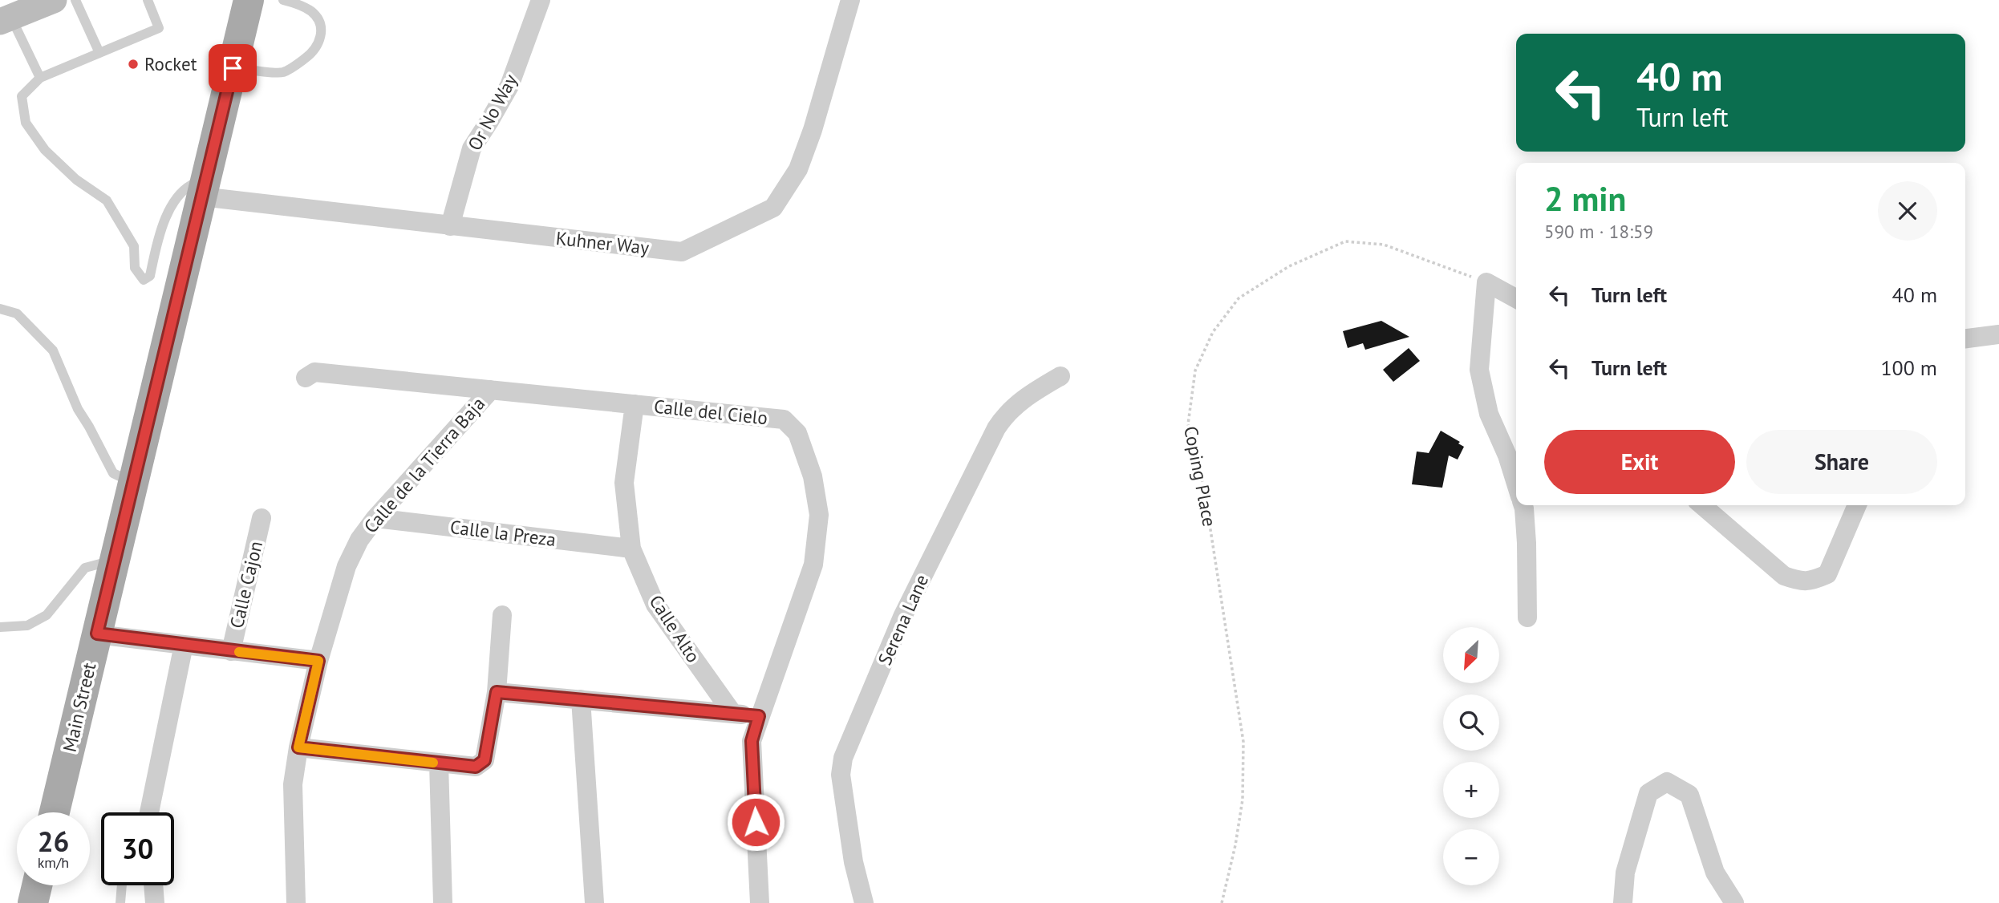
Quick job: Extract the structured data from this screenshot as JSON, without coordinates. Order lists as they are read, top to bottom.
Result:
{
  "streets": {
    "main road": ["Main Street"],
    "street": [
      "Or No Way",
      "Kuhner Way",
      "Calle del Cielo",
      "Calle de la Tierra Baja",
      "Calle la Preza",
      "Calle Cajon",
      "Serena Lane",
      "Calle Alto"
    ],
    "path": ["Coping Place"]
  },
  "crossings": [
    ["Or No Way", "Kuhner Way"],
    ["Kuhner Way", "Main Street"],
    ["Calle del Cielo", "Calle de la Tierra Baja"],
    ["Calle del Cielo", "Calle Alto"],
    ["Calle de la Tierra Baja", "Calle la Preza"],
    ["Calle la Preza", "Calle Alto"]
  ],
  "places": ["Rocket"],
  "north": "bottom left",
  "page": {
    "turn": ["40 m", "Turn left"],
    "heading": ["2 min", "590 m · 18:59"],
    "list": [
      {
        "name": "Turn left",
        "value": "40 m"
      },
      {
        "name": "Turn left",
        "value": "100 m"
      }
    ],
    "buttons": ["Exit", "Share"],
    "map_buttons": ["+", "−"],
    "speed": "26 km/h",
    "limit": "30"
  }
}
